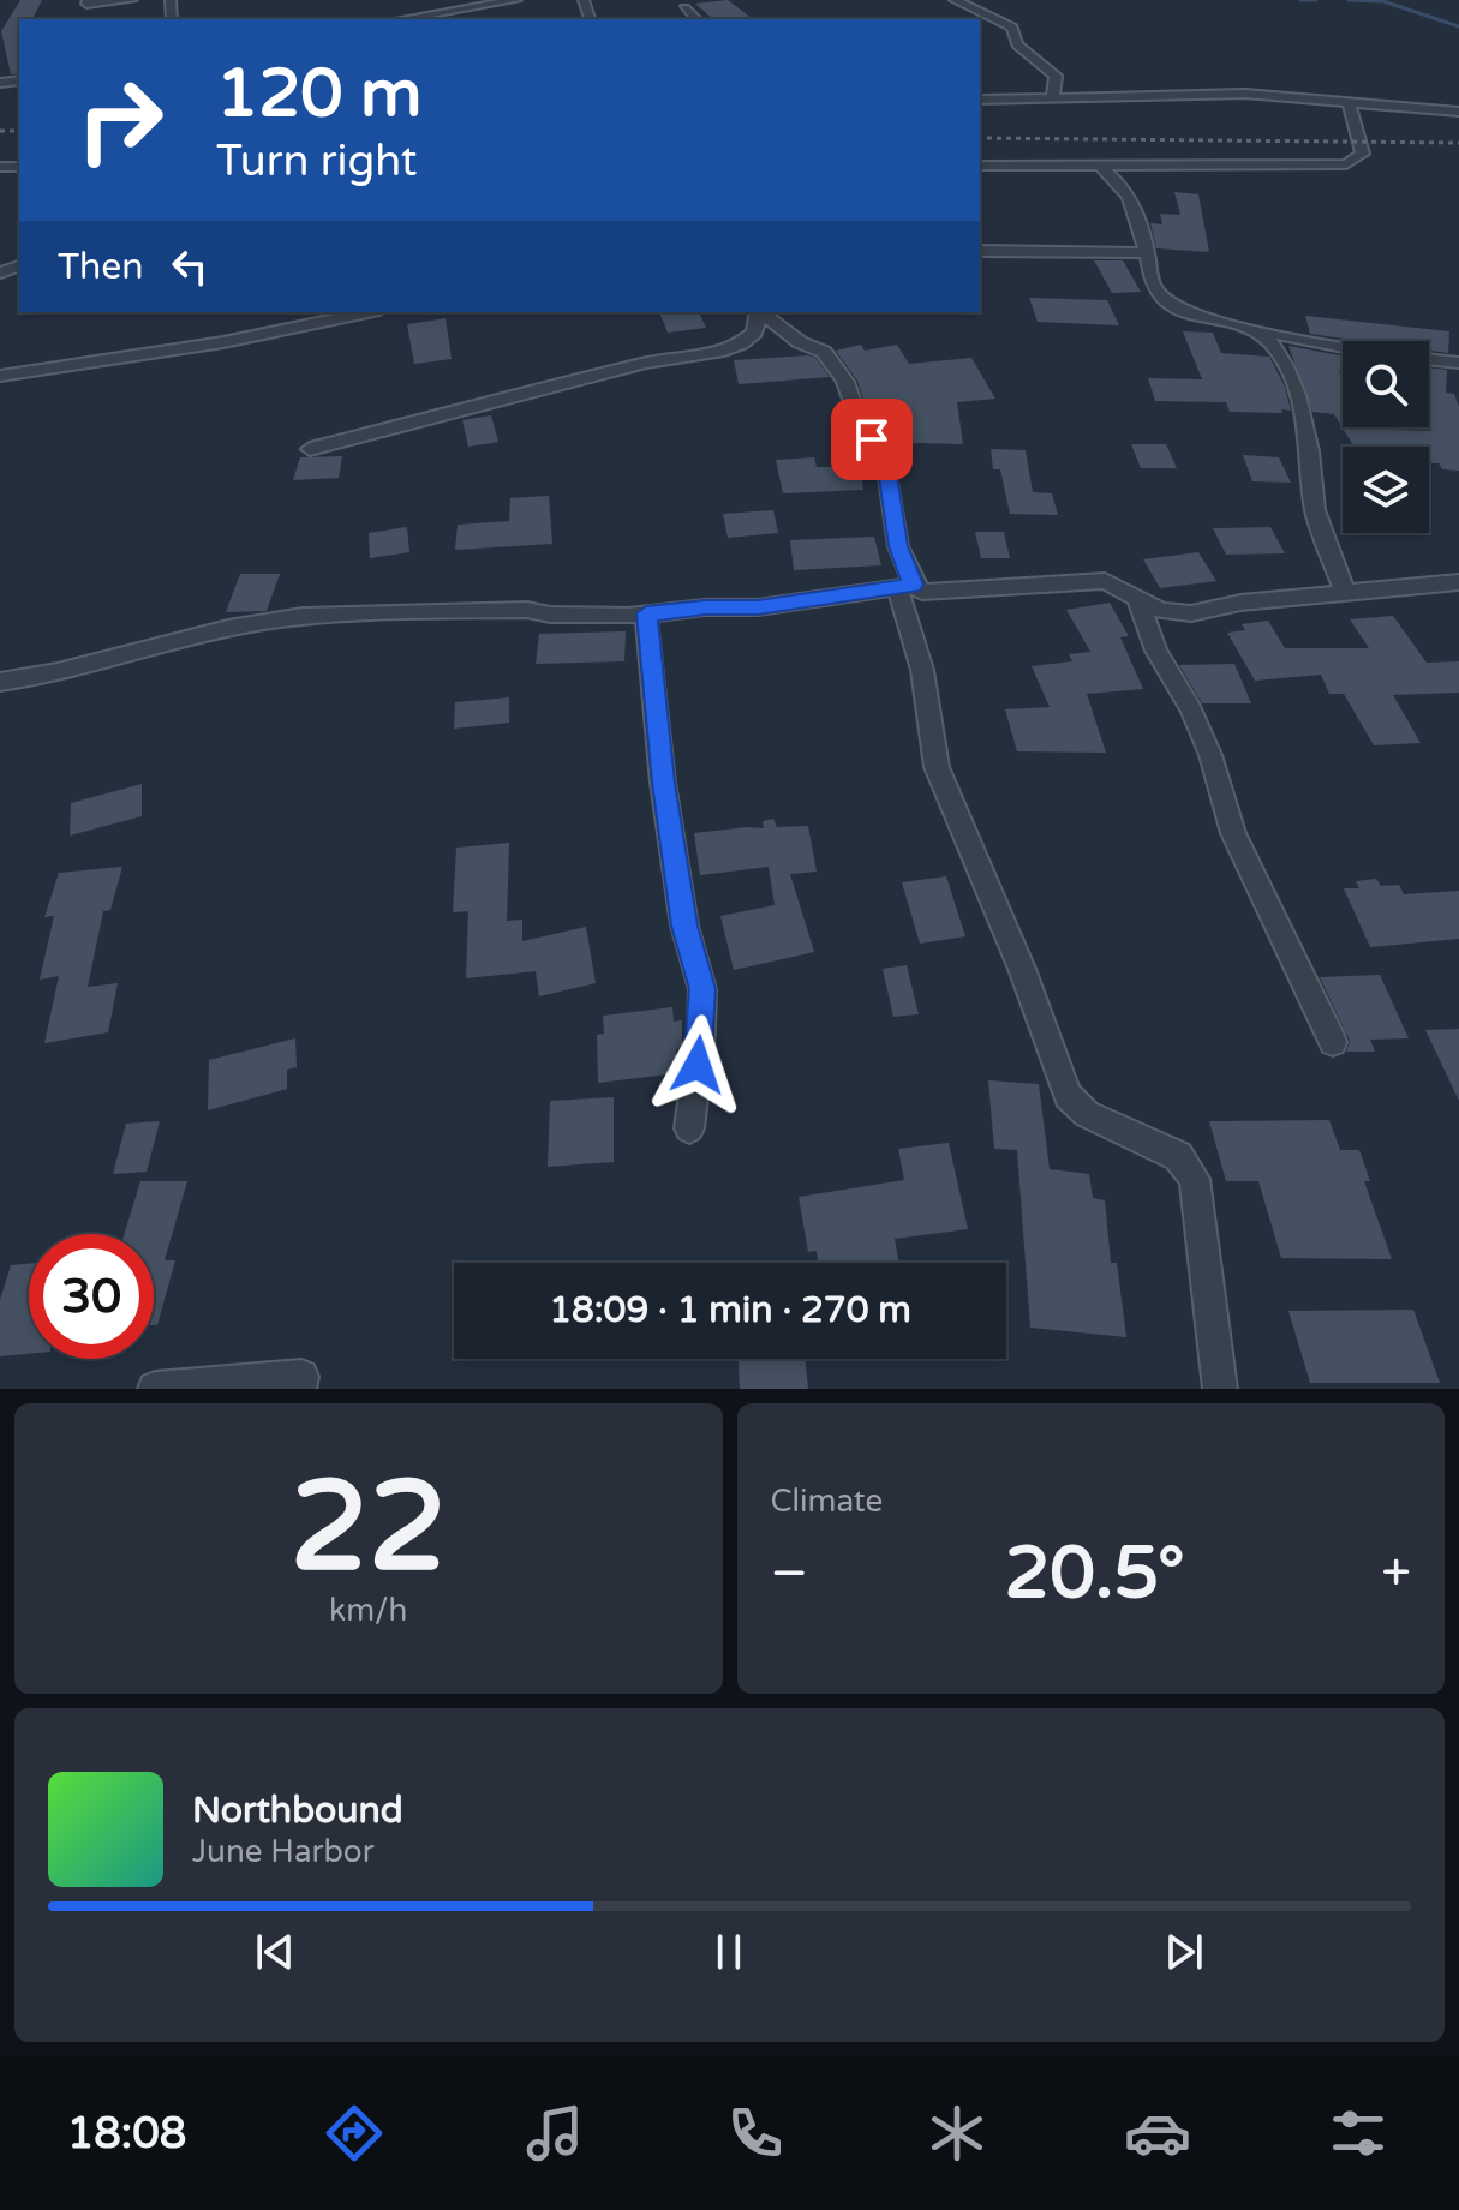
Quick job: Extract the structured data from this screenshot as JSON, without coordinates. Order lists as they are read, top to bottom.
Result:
{
  "page": {
    "turn": ["120 m", "Turn right"],
    "then": "Then",
    "limit": "30",
    "trip": "18:09 · 1 min · 270 m",
    "tile": [
      ["22", "km/h"],
      "Climate"
    ],
    "heat": ["−", "20.5°", "+"],
    "song": ["Northbound", "June Harbor"],
    "tabs": "18:08"
  }
}
